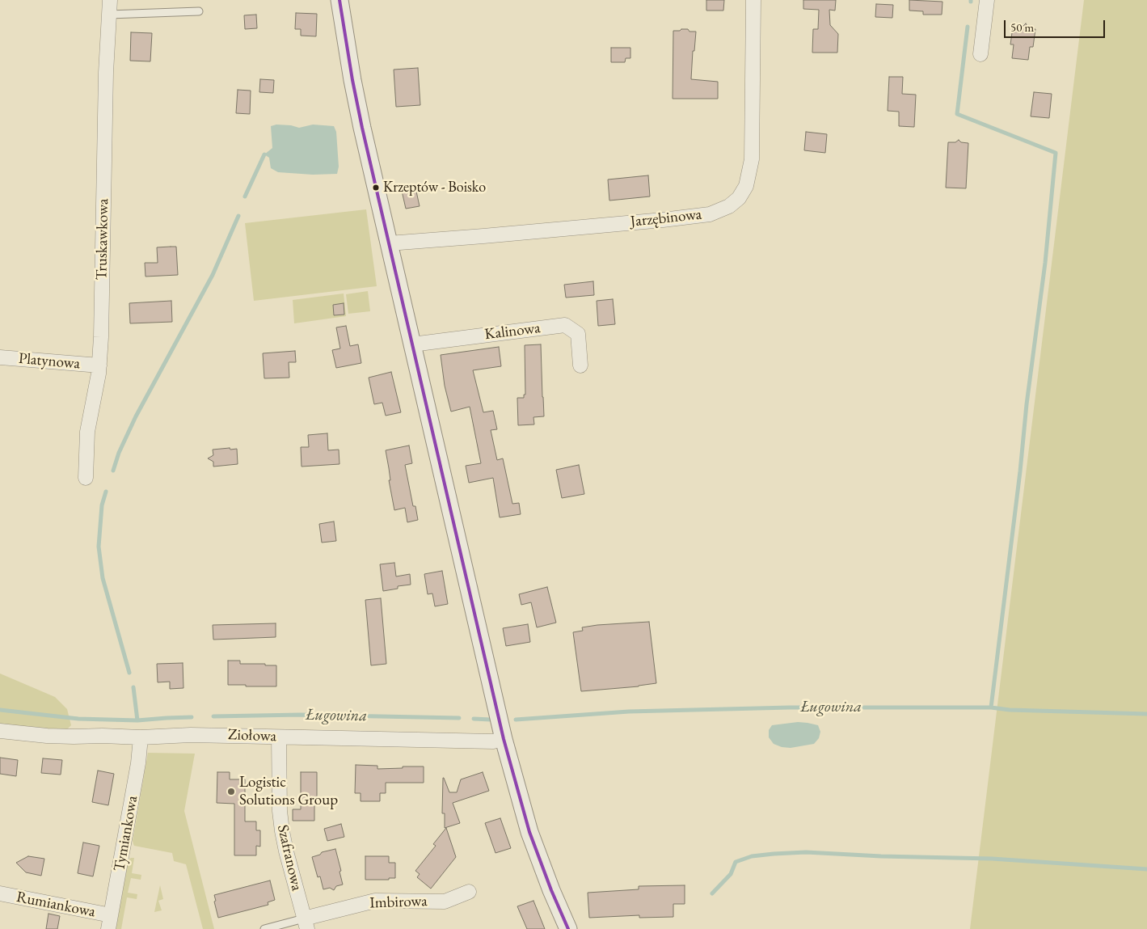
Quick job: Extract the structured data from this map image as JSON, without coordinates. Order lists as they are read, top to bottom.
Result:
{
  "streets": {
    "street": [
      "Jarzębinowa",
      "Truskawkowa",
      "Kalinowa",
      "Platynowa",
      "Ziołowa",
      "Tymiankowa",
      "Szafranowa",
      "Imbirowa",
      "Rumiankowa"
    ]
  },
  "crossings": [
    ["Truskawkowa", "Platynowa"],
    ["Ziołowa", "Tymiankowa"],
    ["Ziołowa", "Szafranowa"],
    ["Tymiankowa", "Rumiankowa"],
    ["Szafranowa", "Imbirowa"]
  ],
  "water": ["Ługowina"],
  "places": ["Krzeptów - Boisko", "Logistic Solutions Group"],
  "scale_bar": "50 m"
}
